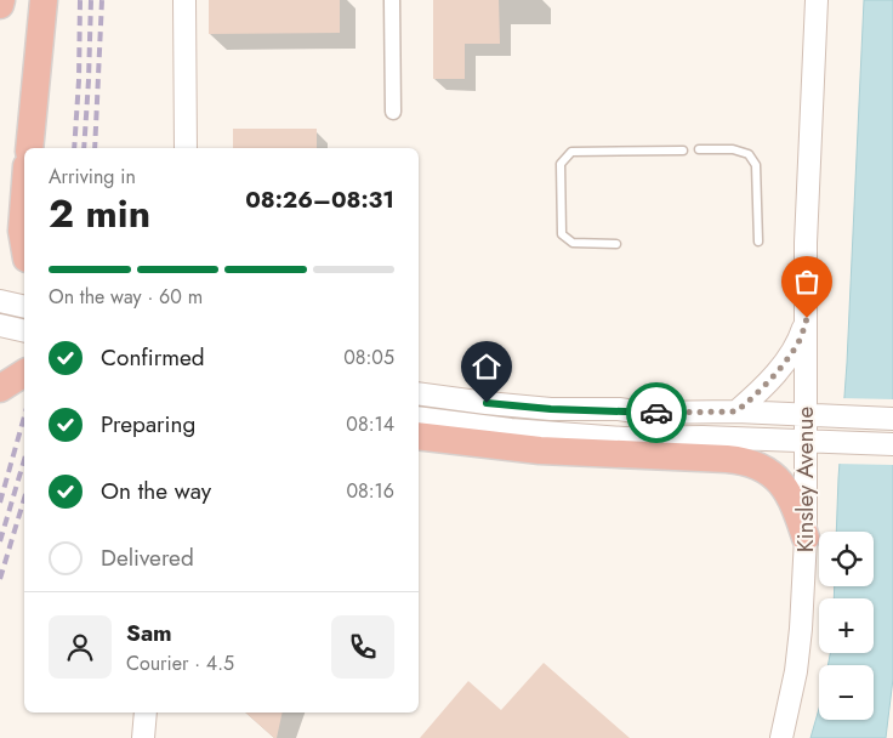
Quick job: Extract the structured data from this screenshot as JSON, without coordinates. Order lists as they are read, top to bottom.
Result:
{
  "streets": {
    "main road": ["Kinsley Avenue"]
  },
  "page": {
    "heading": ["2 min", "Arriving in", "08:26–08:31"],
    "panel": ["Sam", "Courier · 4.5"],
    "bar": "On the way · 60 m",
    "list": [
      ["Confirmed", "08:05"],
      ["Preparing", "08:14"],
      ["On the way", "08:16"],
      "Delivered"
    ],
    "map_buttons": ["+", "−"]
  }
}
